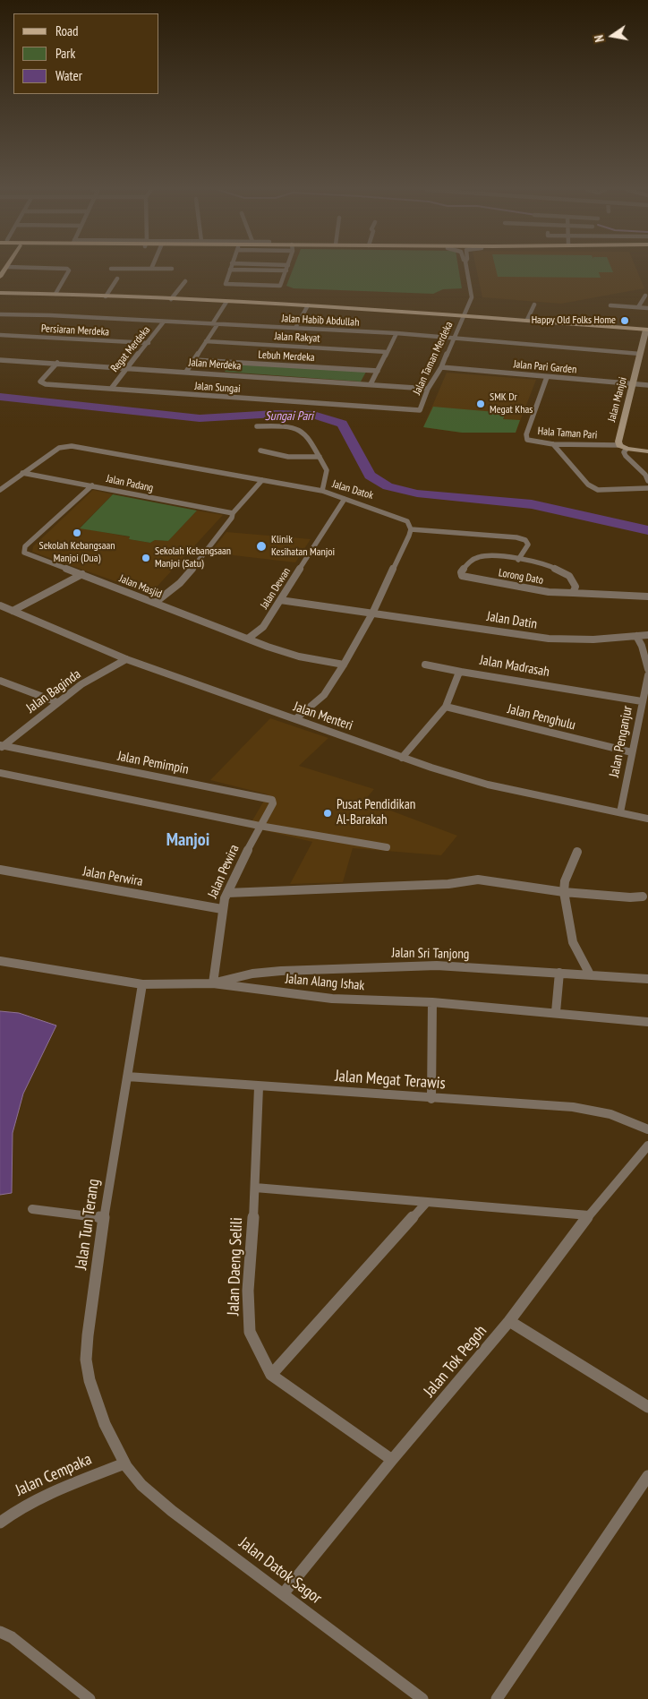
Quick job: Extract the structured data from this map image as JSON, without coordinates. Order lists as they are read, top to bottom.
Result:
{
  "streets": {
    "street": [
      "Jalan Habib Abdullah",
      "Persiaran Merdeka",
      "Jalan Rakyat",
      "Regat Merdeka",
      "Lebuh Merdeka",
      "Jalan Taman Merdeka",
      "Jalan Merdeka",
      "Jalan Pari Garden",
      "Jalan Sungai",
      "Jalan Manjoi",
      "Hala Taman Pari",
      "Jalan Padang",
      "Jalan Datok",
      "Lorong Dato",
      "Jalan Masjid",
      "Jalan Dewan",
      "Jalan Datin",
      "Jalan Madrasah",
      "Jalan Baginda",
      "Jalan Menteri",
      "Jalan Penghulu",
      "Jalan Penganjur",
      "Jalan Pemimpin",
      "Jalan Pewira",
      "Jalan Perwira",
      "Jalan Sri Tanjong",
      "Jalan Alang Ishak",
      "Jalan Megat Terawis",
      "Jalan Tun Terang",
      "Jalan Daeng Selili",
      "Jalan Tok Pegoh",
      "Jalan Cempaka",
      "Jalan Datok Sagor"
    ]
  },
  "crossings": [
    ["Jalan Habib Abdullah", "Regat Merdeka"],
    ["Jalan Habib Abdullah", "Jalan Taman Merdeka"],
    ["Jalan Habib Abdullah", "Jalan Manjoi"],
    ["Persiaran Merdeka", "Regat Merdeka"],
    ["Regat Merdeka", "Jalan Merdeka"],
    ["Regat Merdeka", "Jalan Sungai"],
    ["Jalan Taman Merdeka", "Jalan Merdeka"],
    ["Jalan Taman Merdeka", "Jalan Pari Garden"],
    ["Jalan Taman Merdeka", "Jalan Sungai"],
    ["Jalan Merdeka", "Jalan Sungai"],
    ["Jalan Pari Garden", "Jalan Manjoi"],
    ["Jalan Pari Garden", "Hala Taman Pari"],
    ["Jalan Manjoi", "Hala Taman Pari"],
    ["Jalan Padang", "Jalan Masjid"],
    ["Jalan Datok", "Lorong Dato"],
    ["Jalan Datok", "Jalan Dewan"],
    ["Jalan Masjid", "Jalan Dewan"],
    ["Jalan Dewan", "Jalan Datin"],
    ["Jalan Madrasah", "Jalan Menteri"],
    ["Jalan Madrasah", "Jalan Penghulu"],
    ["Jalan Madrasah", "Jalan Penganjur"],
    ["Jalan Baginda", "Jalan Menteri"],
    ["Jalan Baginda", "Jalan Pemimpin"],
    ["Jalan Menteri", "Jalan Penganjur"],
    ["Jalan Penghulu", "Jalan Penganjur"],
    ["Jalan Pemimpin", "Jalan Pewira"],
    ["Jalan Pewira", "Jalan Perwira"],
    ["Jalan Pewira", "Jalan Sri Tanjong"],
    ["Jalan Pewira", "Jalan Alang Ishak"],
    ["Jalan Sri Tanjong", "Jalan Alang Ishak"],
    ["Jalan Alang Ishak", "Jalan Tun Terang"],
    ["Jalan Megat Terawis", "Jalan Tun Terang"],
    ["Jalan Megat Terawis", "Jalan Daeng Selili"],
    ["Jalan Tun Terang", "Jalan Cempaka"],
    ["Jalan Tun Terang", "Jalan Datok Sagor"],
    ["Jalan Daeng Selili", "Jalan Tok Pegoh"],
    ["Jalan Tok Pegoh", "Jalan Datok Sagor"],
    ["Jalan Cempaka", "Jalan Datok Sagor"]
  ],
  "districts": ["Manjoi"],
  "water": ["Sungai Pari"],
  "places": [
    "Happy Old Folks Home",
    "SMK Dr Megat Khas",
    "Sekolah Kebangsaan Manjoi (Dua)",
    "Klinik Kesihatan Manjoi",
    "Sekolah Kebangsaan Manjoi (Satu)",
    "Pusat Pendidikan Al-Barakah"
  ],
  "legend": ["Road", "Park", "Water"],
  "north": "left"
}
